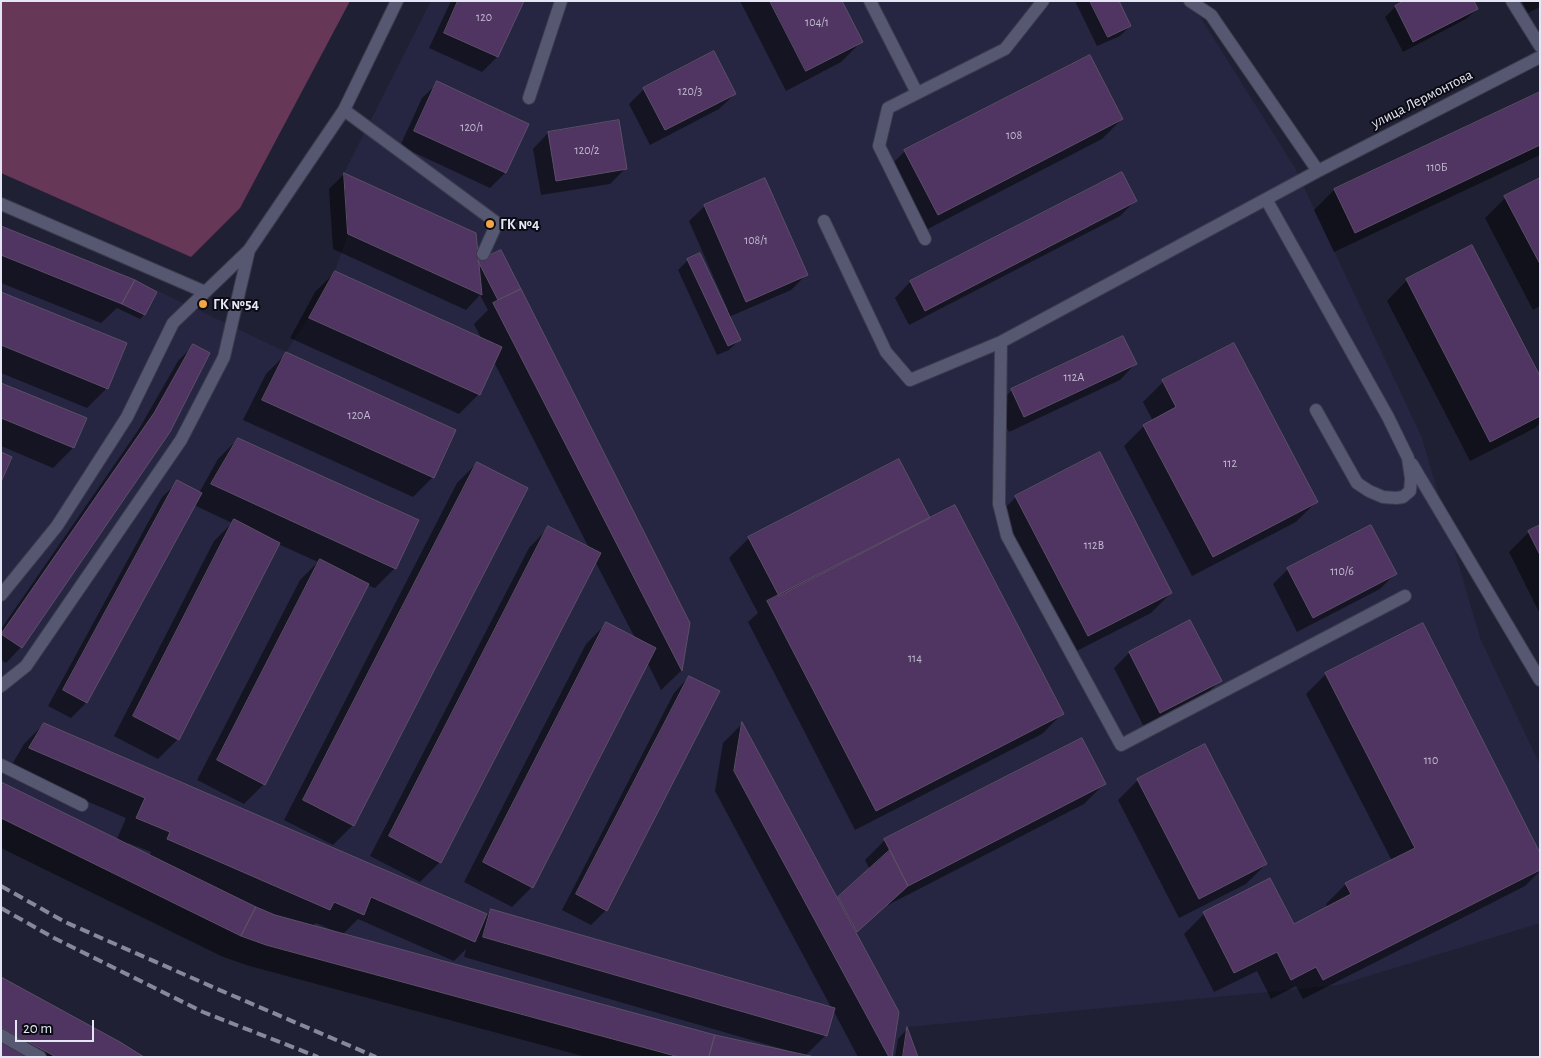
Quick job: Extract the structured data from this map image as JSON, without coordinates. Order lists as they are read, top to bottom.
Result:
{
  "streets": {
    "street": ["улица Лермонтова"]
  },
  "places": ["ГК №4", "ГК №54"],
  "house_numbers": [
    "120",
    "104/1",
    "120/3",
    "120/1",
    "108",
    "120/2",
    "110Б",
    "108/1",
    "112А",
    "120А",
    "112",
    "112В",
    "110/6",
    "114",
    "110"
  ],
  "scale_bar": "20 m"
}
